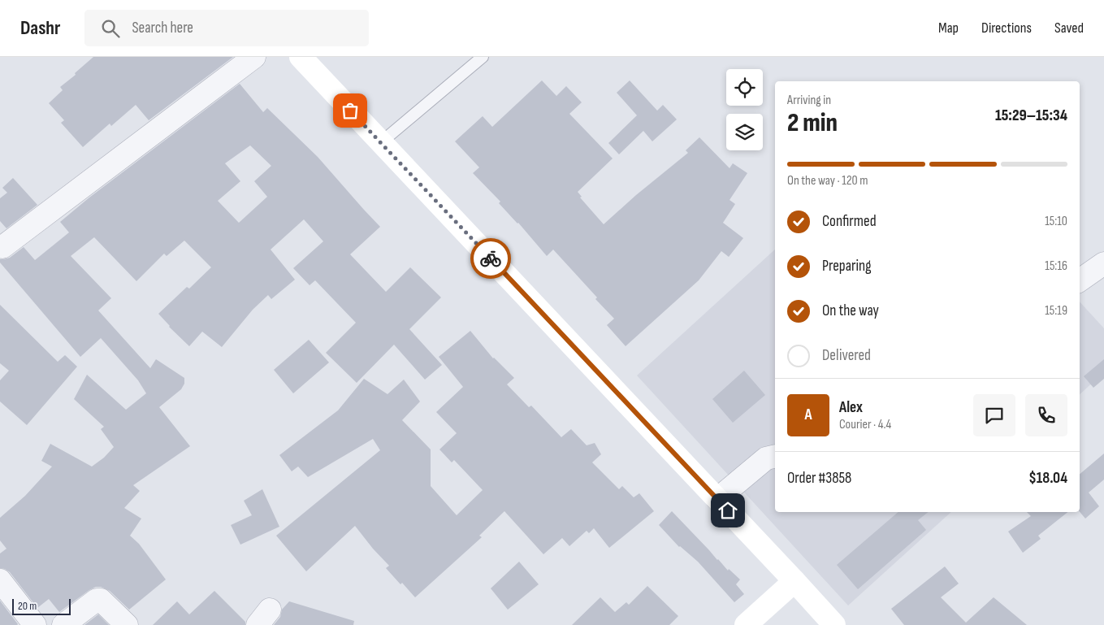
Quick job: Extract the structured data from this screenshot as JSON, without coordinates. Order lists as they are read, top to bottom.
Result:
{
  "scale_bar": "20 m",
  "page": {
    "header": "Dashr",
    "search": "Search here",
    "nav": ["Map", "Directions", "Saved"],
    "heading": ["2 min", "Arriving in", "15:29–15:34"],
    "panel": [
      "Alex",
      "Courier · 4.4",
      "Order #3858",
      "$18.04"
    ],
    "bar": "On the way · 120 m",
    "list": [
      ["Confirmed", "15:10"],
      ["Preparing", "15:16"],
      ["On the way", "15:19"],
      "Delivered"
    ],
    "round": "A",
    "scale": "20 m"
  }
}
